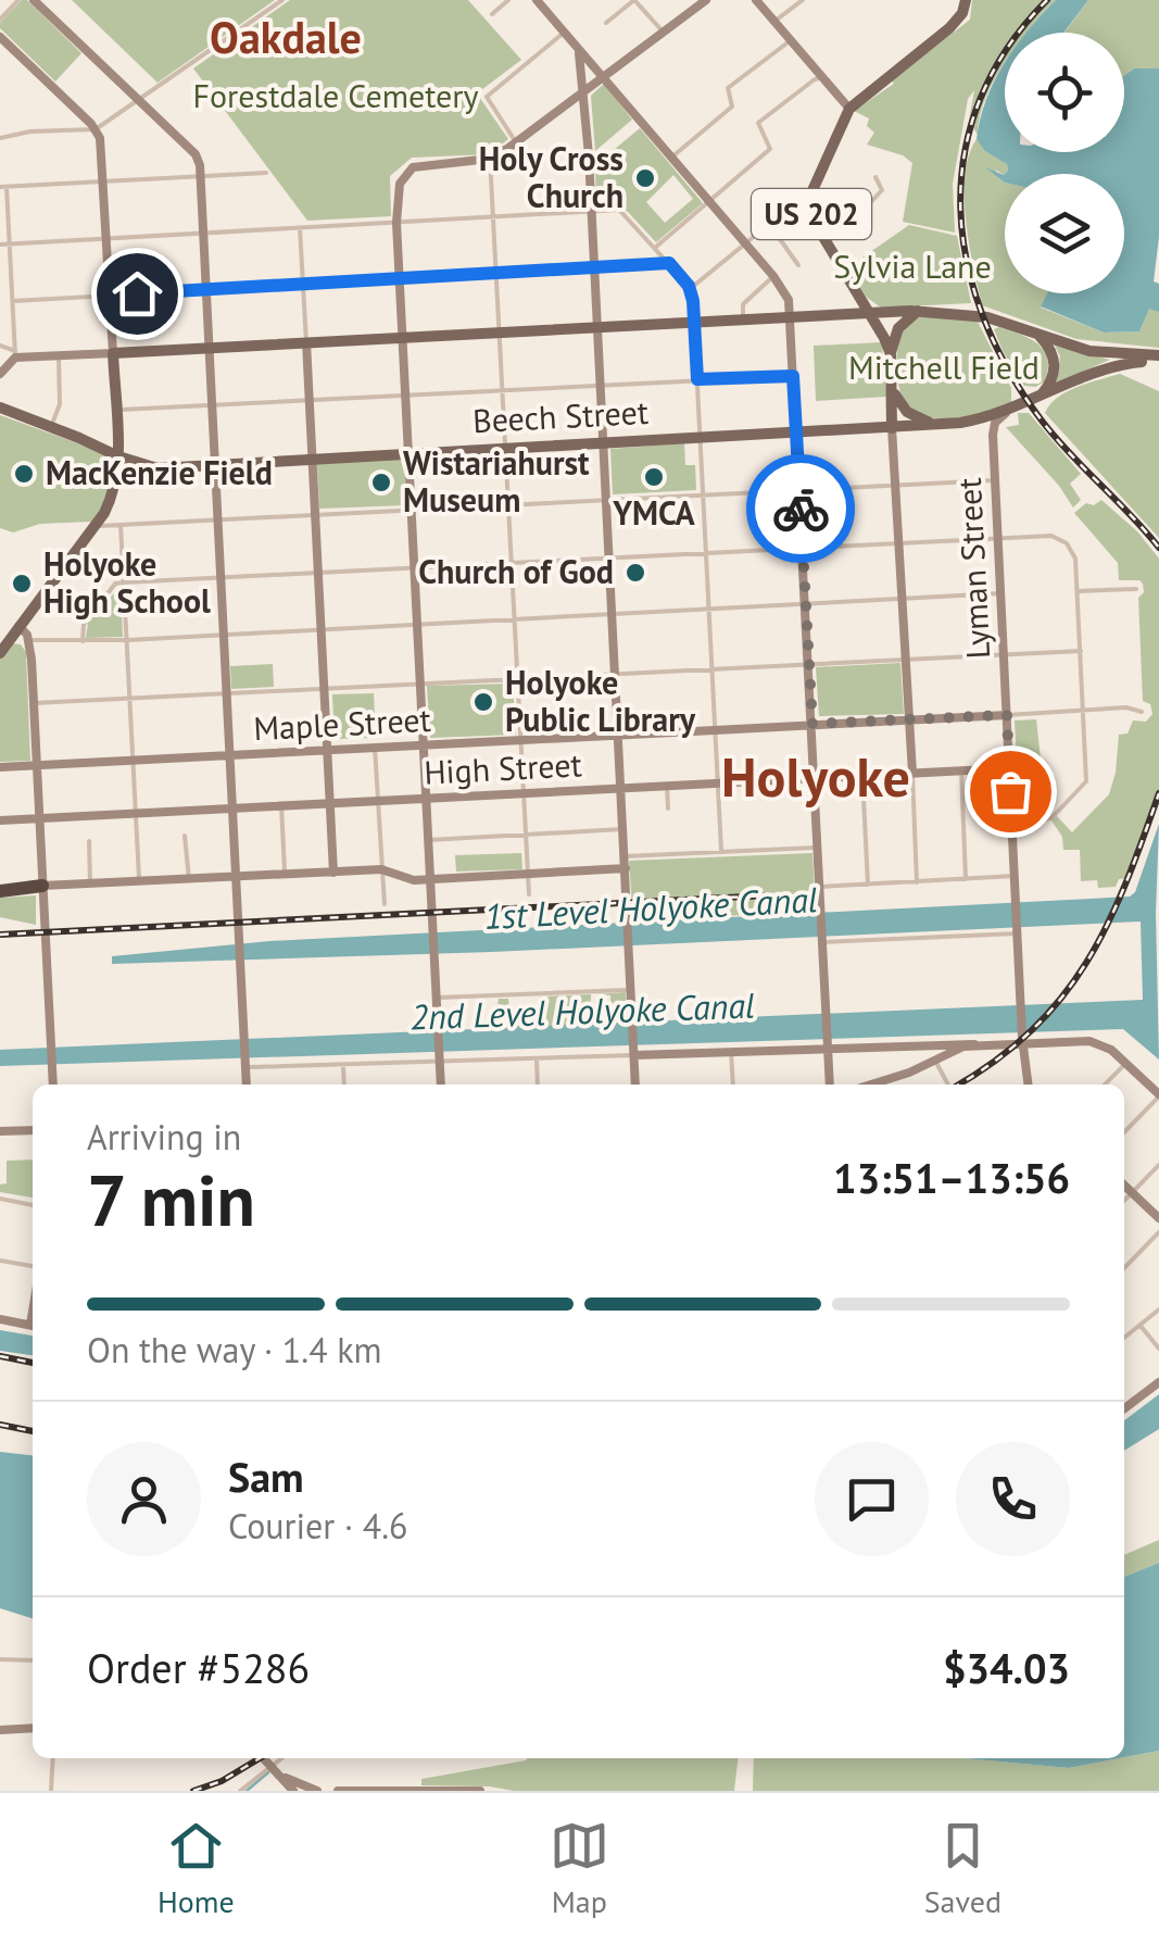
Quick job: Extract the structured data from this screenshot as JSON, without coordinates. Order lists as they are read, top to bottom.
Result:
{
  "streets": {
    "main road": ["US 202", "Beech Street"],
    "street": ["Lyman Street", "Maple Street", "High Street"]
  },
  "crossings": [
    ["Beech Street", "Lyman Street"],
    ["Lyman Street", "Maple Street"],
    ["Lyman Street", "High Street"]
  ],
  "districts": ["Oakdale", "Holyoke"],
  "water": ["1st Level Holyoke Canal", "2nd Level Holyoke Canal"],
  "parks": ["Forestdale Cemetery", "Sylvia Lane", "Mitchell Field"],
  "places": [
    "Holy Cross Church",
    "MacKenzie Field",
    "YMCA",
    "Wistariahurst Museum",
    "Church of God",
    "Holyoke High School",
    "Holyoke Public Library"
  ],
  "page": {
    "heading": ["7 min", "Arriving in", "13:51–13:56"],
    "panel": [
      "Sam",
      "Courier · 4.6",
      "Order #5286",
      "$34.03"
    ],
    "bar": "On the way · 1.4 km",
    "tabs": ["Home", "Map", "Saved"]
  }
}
